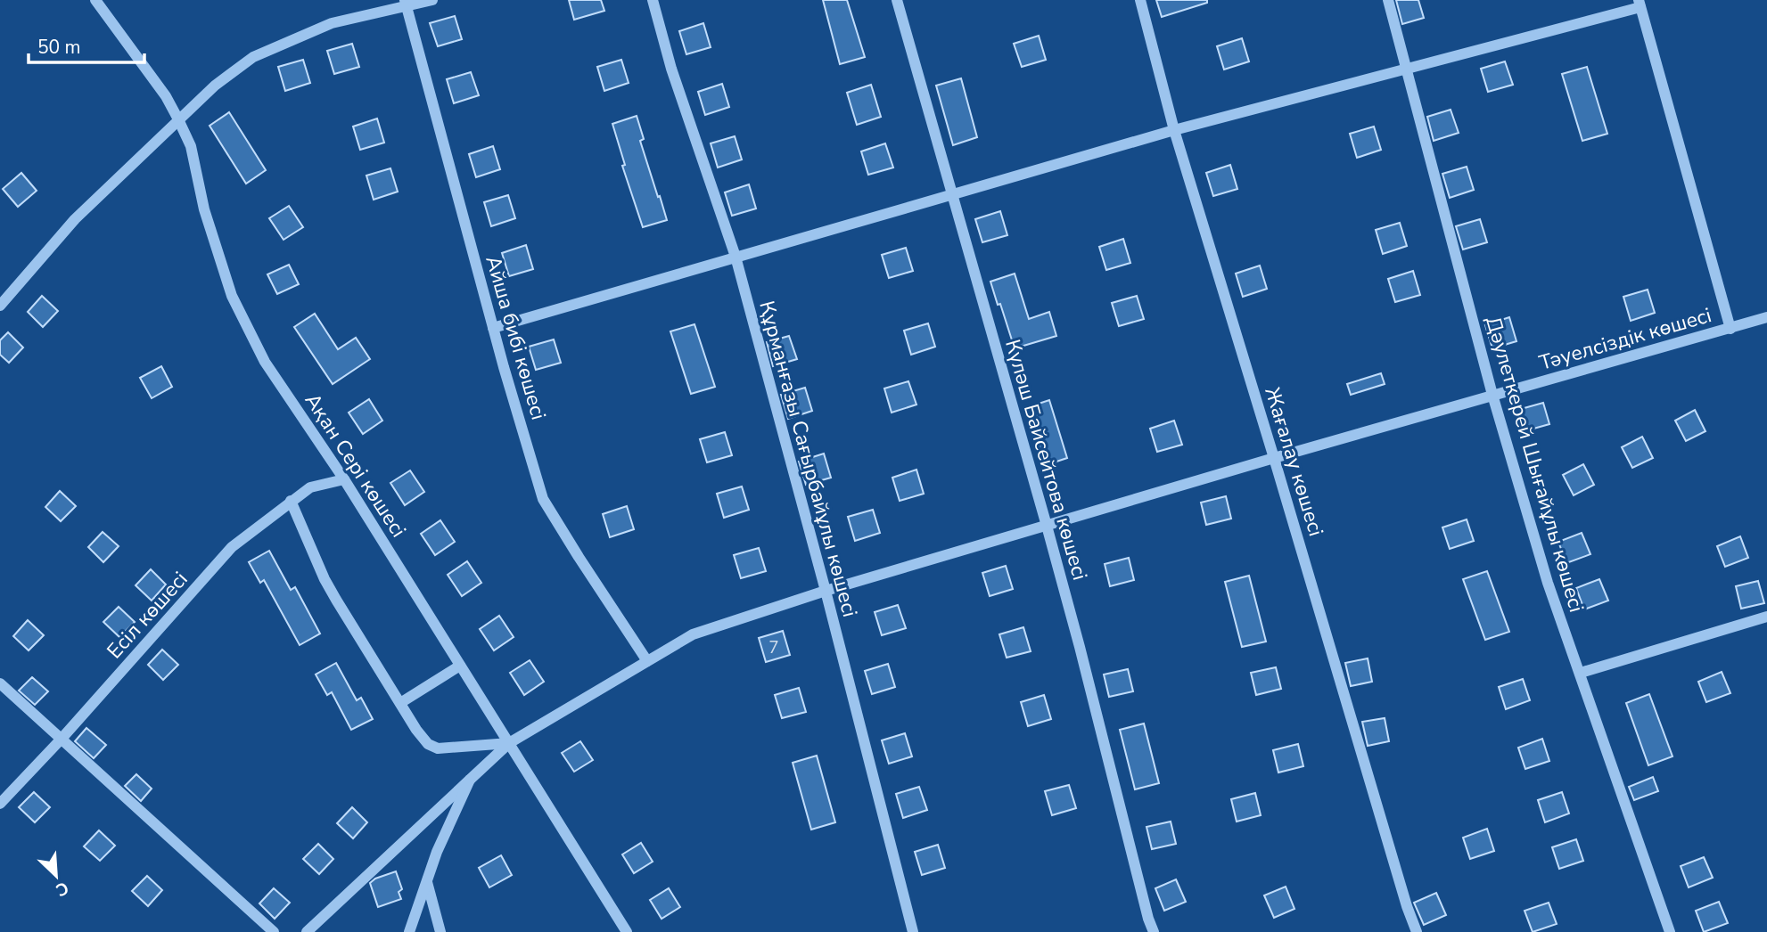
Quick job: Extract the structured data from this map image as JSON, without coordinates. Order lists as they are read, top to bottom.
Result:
{
  "streets": {
    "street": [
      "Айша бибі көшесі",
      "Тәуелсіздік көшесі",
      "Құрманғазы Сағырбайұлы көшесі",
      "Күләш Байсейтова көшесі",
      "Жағалау көшесі",
      "Дәулеткерей Шығайұлы көшесі",
      "Ақан Сері көшесі",
      "Есіл көшесі"
    ]
  },
  "crossings": [
    ["Айша бибі көшесі", "Тәуелсіздік көшесі"],
    ["Тәуелсіздік көшесі", "Құрманғазы Сағырбайұлы көшесі"],
    ["Тәуелсіздік көшесі", "Күләш Байсейтова көшесі"],
    ["Тәуелсіздік көшесі", "Жағалау көшесі"],
    ["Тәуелсіздік көшесі", "Дәулеткерей Шығайұлы көшесі"],
    ["Тәуелсіздік көшесі", "Ақан Сері көшесі"],
    ["Ақан Сері көшесі", "Есіл көшесі"]
  ],
  "house_numbers": ["7"],
  "scale_bar": "50 m",
  "north": "bottom right"
}
